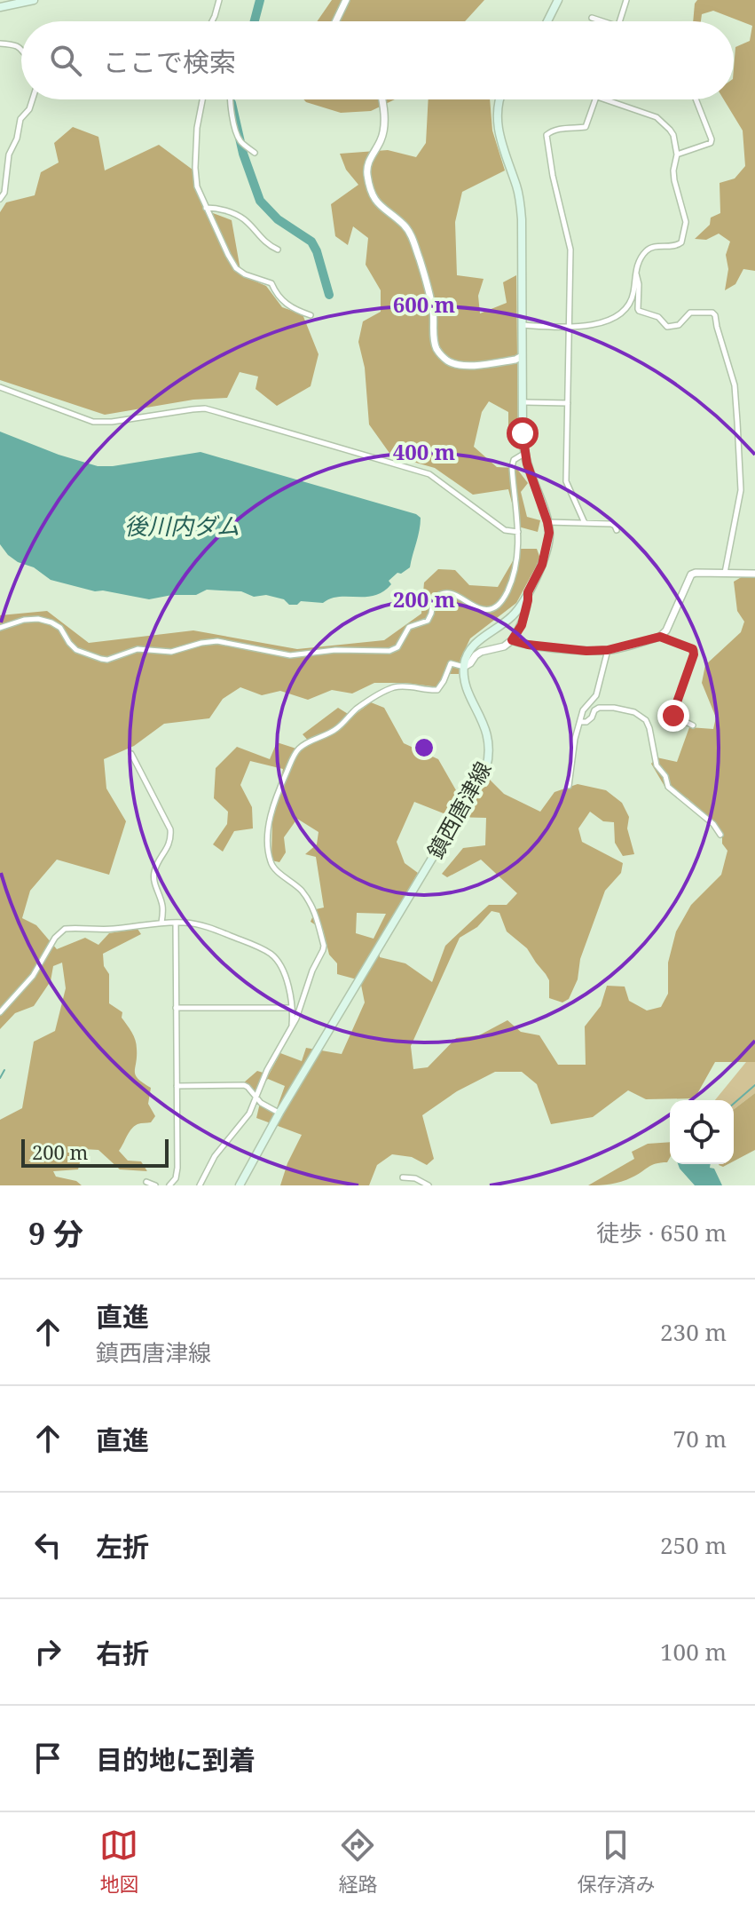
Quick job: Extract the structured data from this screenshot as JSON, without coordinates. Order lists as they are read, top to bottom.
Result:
{
  "streets": {
    "main road": ["鎮西唐津線"]
  },
  "water": ["後川内ダム"],
  "scale_bar": "200 m",
  "page": {
    "search": "ここで検索",
    "scale": "200 m",
    "heading": ["9 分", "徒歩 · 650 m"],
    "list": [
      ["直進", "鎮西唐津線", "230 m"],
      ["直進", "70 m"],
      ["左折", "250 m"],
      ["右折", "100 m"],
      "目的地に到着"
    ],
    "nav": ["地図", "経路", "保存済み"]
  },
  "rings": ["600 m", "400 m", "200 m"]
}
